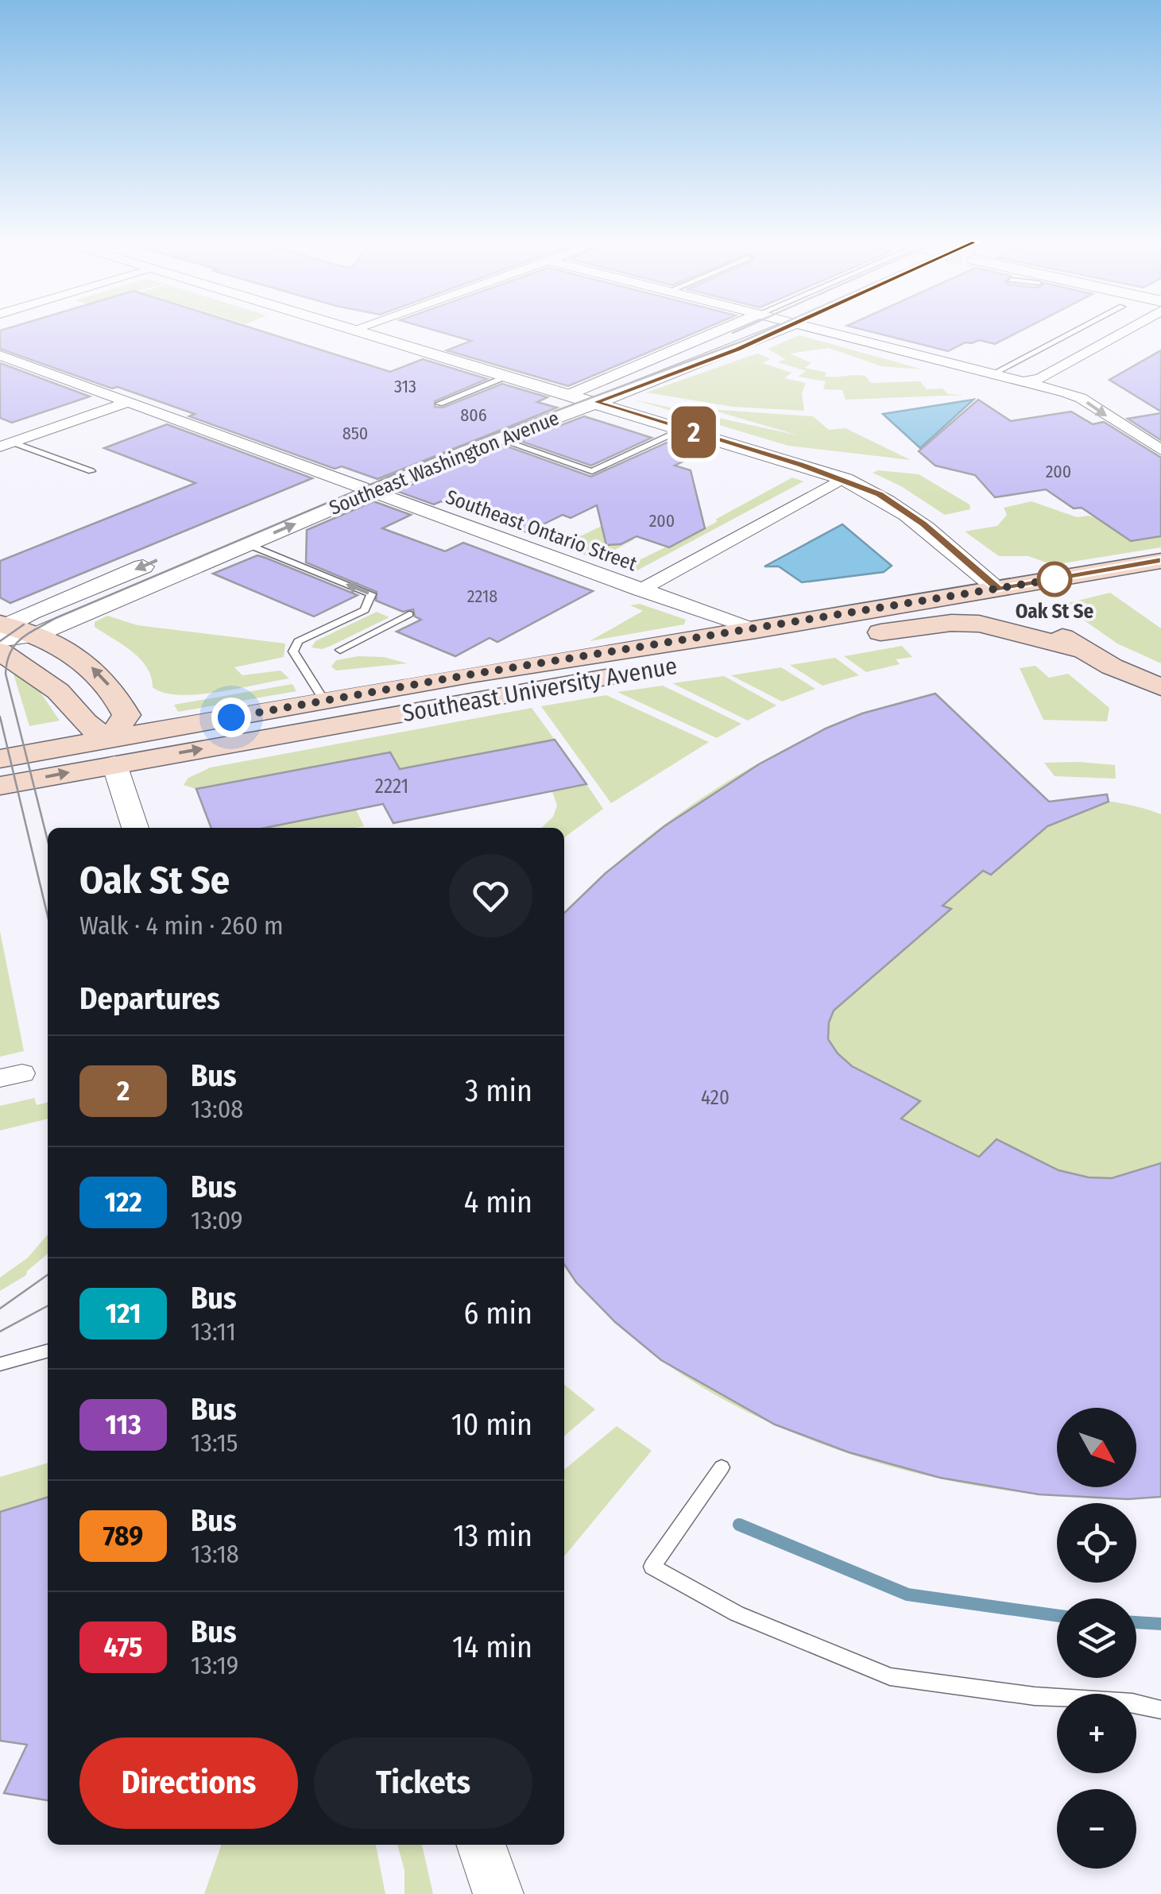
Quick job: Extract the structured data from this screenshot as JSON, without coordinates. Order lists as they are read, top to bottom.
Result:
{
  "streets": {
    "main road": ["Southeast University Avenue"],
    "street": ["Southeast Washington Avenue", "Southeast Ontario Street"]
  },
  "crossings": [
    ["Southeast Washington Avenue", "Southeast Ontario Street"],
    ["Southeast Ontario Street", "Southeast University Avenue"]
  ],
  "places": ["Oak St Se"],
  "lines": ["bus line 2"],
  "house_numbers": [
    "313",
    "806",
    "850",
    "200",
    "200",
    "2218",
    "2221",
    "420"
  ],
  "north": "bottom right",
  "page": {
    "on_map": "2",
    "heading": [
      ["Oak St Se", "Walk · 4 min · 260 m"],
      "Departures"
    ],
    "list": [
      {
        "mark": "2",
        "name": "Bus",
        "note": "13:08",
        "value": "3 min"
      },
      {
        "mark": "122",
        "name": "Bus",
        "note": "13:09",
        "value": "4 min"
      },
      {
        "mark": "121",
        "name": "Bus",
        "note": "13:11",
        "value": "6 min"
      },
      {
        "mark": "113",
        "name": "Bus",
        "note": "13:15",
        "value": "10 min"
      },
      {
        "mark": "789",
        "name": "Bus",
        "note": "13:18",
        "value": "13 min"
      },
      {
        "mark": "475",
        "name": "Bus",
        "note": "13:19",
        "value": "14 min"
      }
    ],
    "map_buttons": ["+", "−"],
    "buttons": ["Directions", "Tickets"]
  }
}
